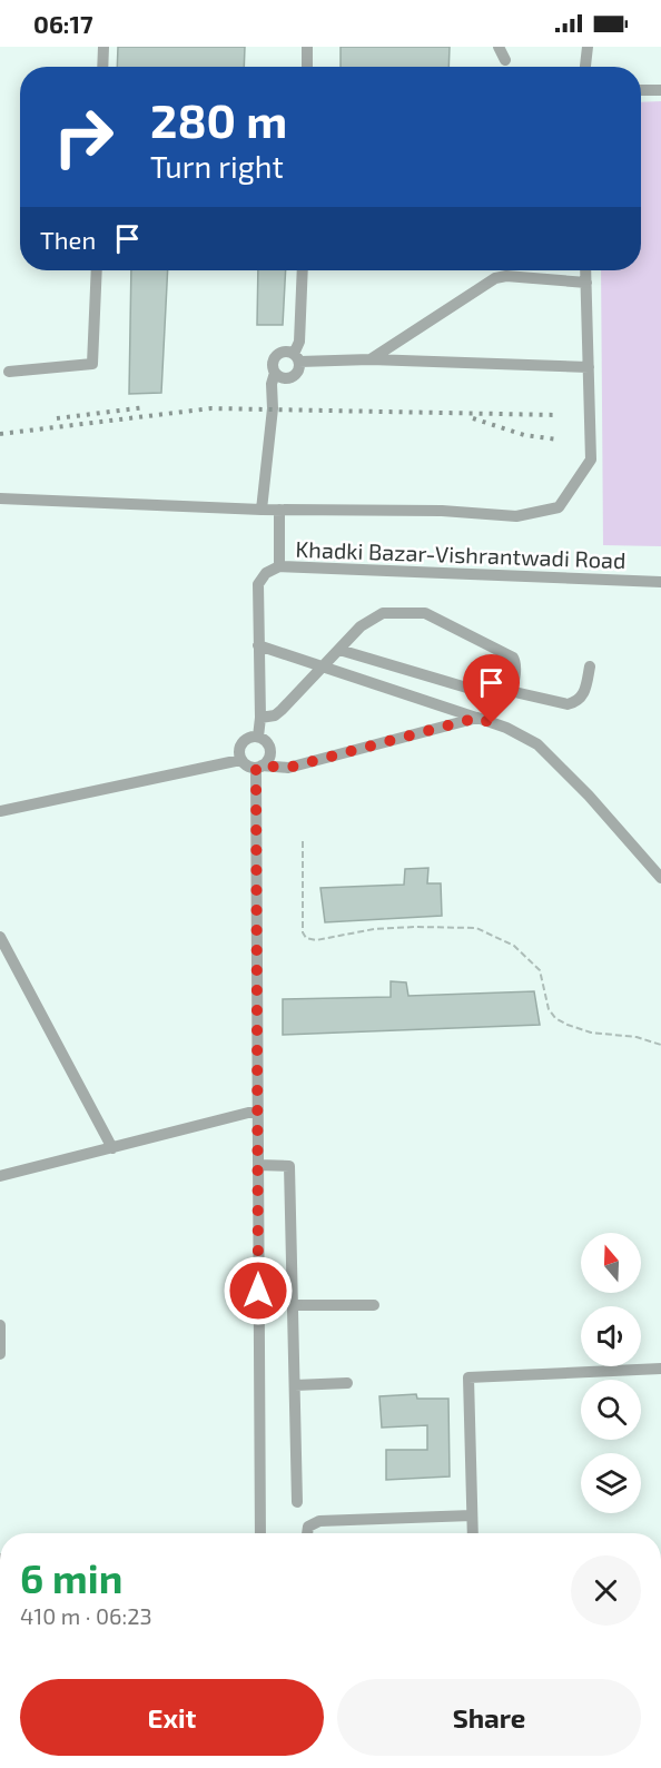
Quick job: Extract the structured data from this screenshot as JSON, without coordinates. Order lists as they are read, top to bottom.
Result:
{
  "streets": {
    "street": ["Khadki Bazar-Vishrantwadi Road"]
  },
  "north": "top",
  "page": {
    "status": "06:17",
    "turn": ["280 m", "Turn right"],
    "then": "Then",
    "heading": ["6 min", "410 m · 06:23"],
    "buttons": ["Exit", "Share"]
  }
}
